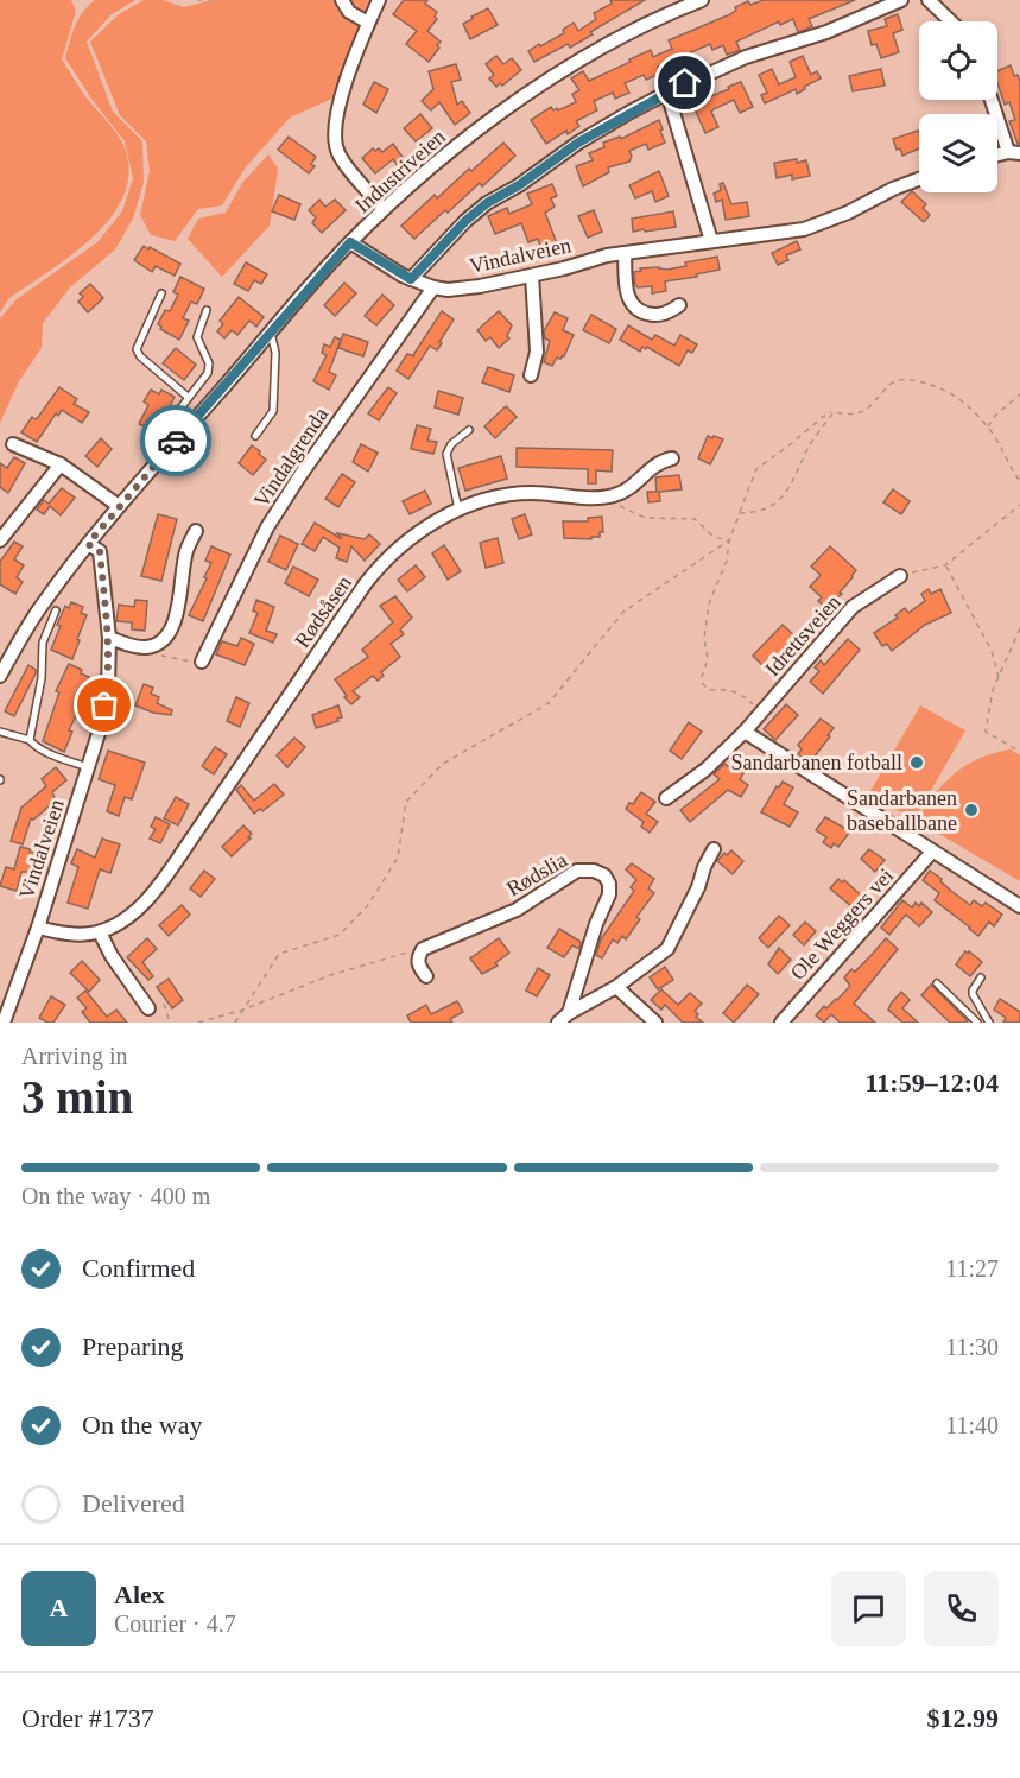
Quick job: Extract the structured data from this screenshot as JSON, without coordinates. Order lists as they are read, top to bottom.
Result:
{
  "streets": {
    "street": [
      "Industriveien",
      "Vindalveien",
      "Vindalgrenda",
      "Rødsåsen",
      "Idrettsveien",
      "Rødslia",
      "Ole Weggers vei"
    ]
  },
  "crossings": [
    ["Industriveien", "Vindalveien"],
    ["Vindalveien", "Vindalgrenda"]
  ],
  "places": ["Sandarbanen fotball", "Sandarbanen baseballbane"],
  "page": {
    "heading": ["3 min", "Arriving in", "11:59–12:04"],
    "panel": [
      "Alex",
      "Courier · 4.7",
      "Order #1737",
      "$12.99"
    ],
    "bar": "On the way · 400 m",
    "list": [
      ["Confirmed", "11:27"],
      ["Preparing", "11:30"],
      ["On the way", "11:40"],
      "Delivered"
    ],
    "round": "A"
  }
}
